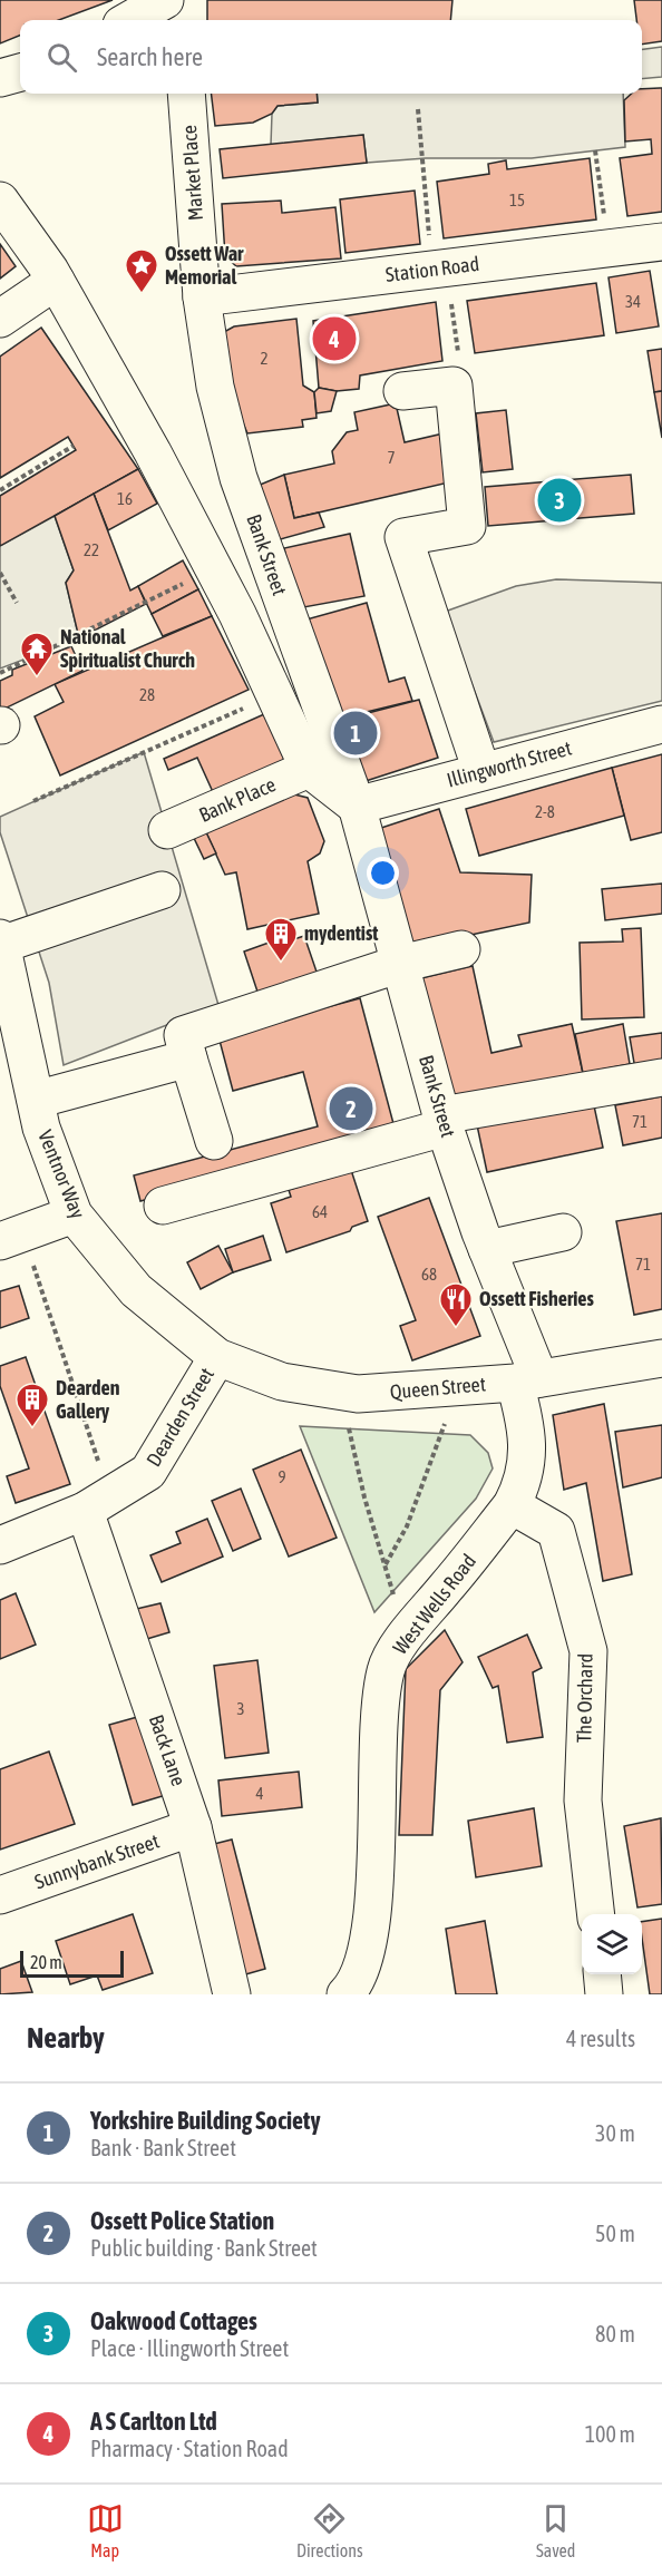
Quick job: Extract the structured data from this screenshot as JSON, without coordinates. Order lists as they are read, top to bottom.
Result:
{
  "streets": {
    "street": [
      "Market Place",
      "Station Road",
      "Bank Street",
      "Illingworth Street",
      "Bank Place",
      "Ventnor Way",
      "Queen Street",
      "Dearden Street",
      "West Wells Road",
      "The Orchard",
      "Back Lane",
      "Sunnybank Street"
    ]
  },
  "crossings": [
    ["Market Place", "Station Road"],
    ["Market Place", "Bank Street"],
    ["Station Road", "Bank Street"],
    ["Bank Street", "Illingworth Street"],
    ["Bank Street", "Queen Street"],
    ["Bank Street", "West Wells Road"],
    ["Ventnor Way", "Queen Street"],
    ["Ventnor Way", "Dearden Street"],
    ["Queen Street", "Dearden Street"],
    ["Queen Street", "West Wells Road"],
    ["Dearden Street", "Back Lane"],
    ["West Wells Road", "The Orchard"],
    ["Back Lane", "Sunnybank Street"]
  ],
  "places": {
    "place": ["Ossett War Memorial"],
    "temple": ["National Spiritualist Church"],
    "building": ["mydentist", "Dearden Gallery"],
    "restaurant": ["Ossett Fisheries"]
  },
  "house_numbers": [
    "15",
    "34",
    "2",
    "7",
    "16",
    "22",
    "28",
    "2-8",
    "71",
    "64",
    "71",
    "68",
    "9",
    "3",
    "4"
  ],
  "scale_bar": "20 m",
  "page": {
    "search": "Search here",
    "pins": [
      "4",
      "3",
      "1",
      "2"
    ],
    "scale": "20 m",
    "heading": ["Nearby", "4 results"],
    "list": [
      {
        "mark": "1",
        "name": "Yorkshire Building Society",
        "note": "Bank · Bank Street",
        "value": "30 m"
      },
      {
        "mark": "2",
        "name": "Ossett Police Station",
        "note": "Public building · Bank Street",
        "value": "50 m"
      },
      {
        "mark": "3",
        "name": "Oakwood Cottages",
        "note": "Place · Illingworth Street",
        "value": "80 m"
      },
      {
        "mark": "4",
        "name": "A S Carlton Ltd",
        "note": "Pharmacy · Station Road",
        "value": "100 m"
      }
    ],
    "nav": ["Map", "Directions", "Saved"]
  }
}
